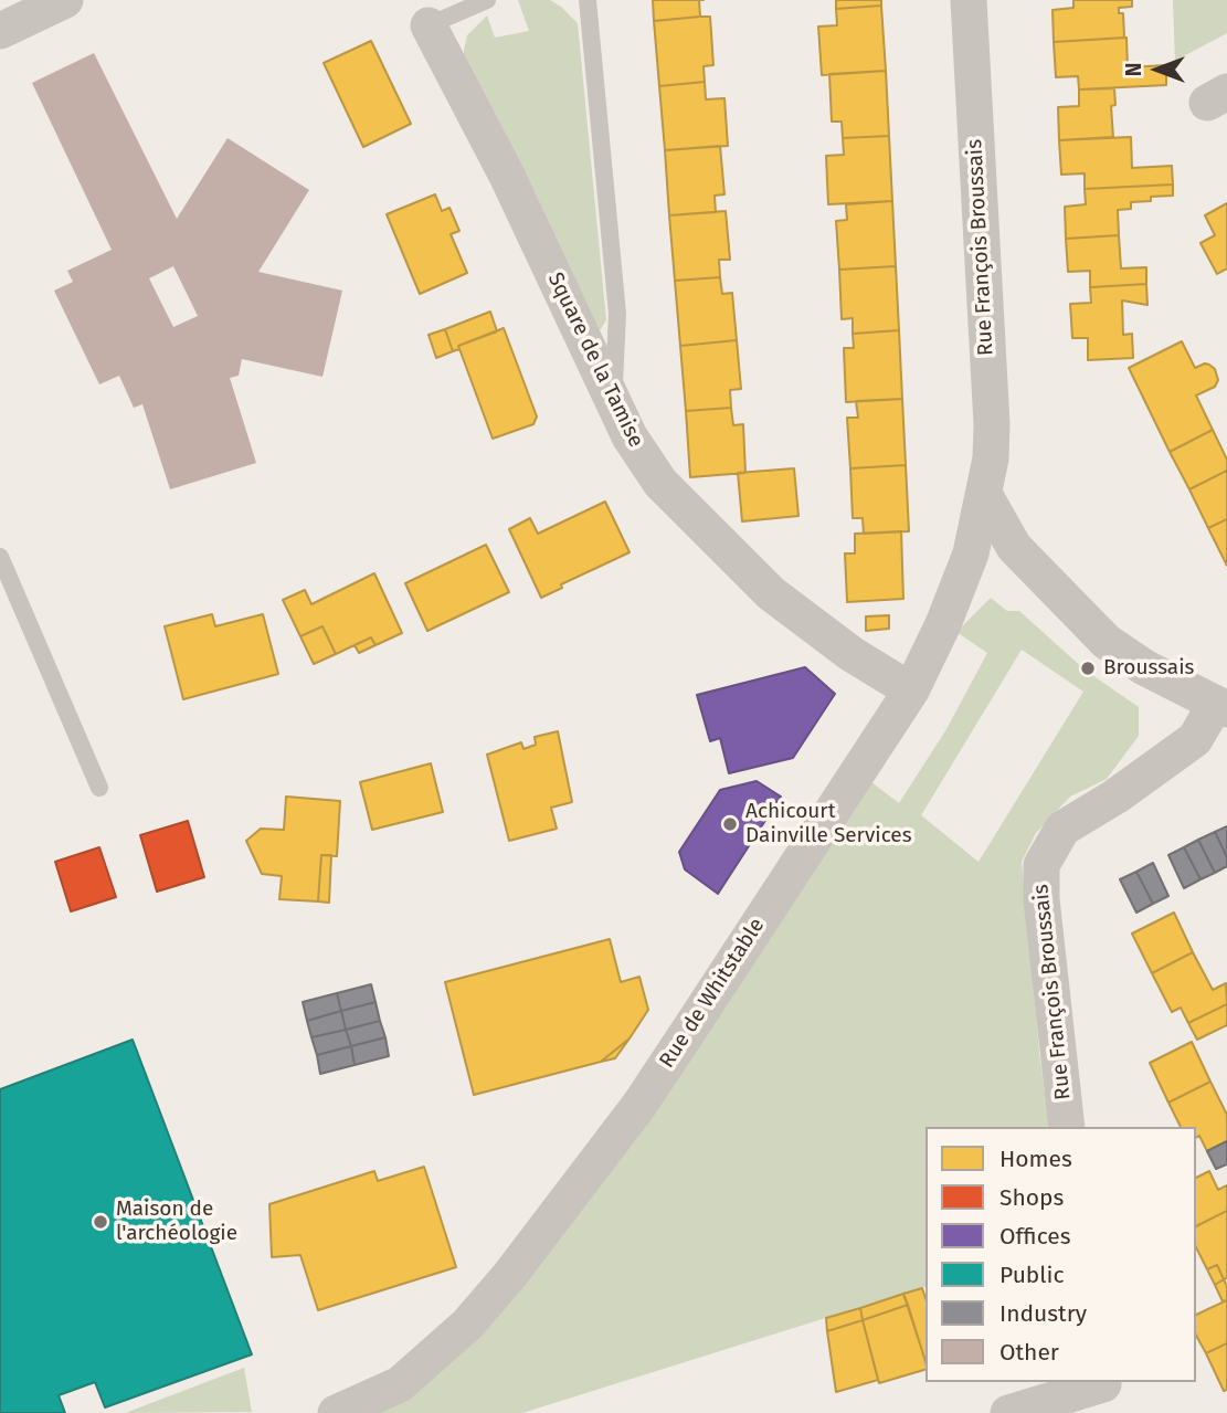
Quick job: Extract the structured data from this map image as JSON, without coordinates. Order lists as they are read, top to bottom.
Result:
{
  "streets": {
    "street": ["Rue François Broussais", "Square de la Tamise", "Rue de Whitstable"]
  },
  "crossings": [
    ["Rue François Broussais", "Rue de Whitstable"],
    ["Square de la Tamise", "Rue de Whitstable"]
  ],
  "places": ["Broussais", "Achicourt Dainville Services", "Maison de l'archéologie"],
  "legend": [
    "Homes",
    "Shops",
    "Offices",
    "Public",
    "Industry",
    "Other"
  ],
  "north": "left"
}
